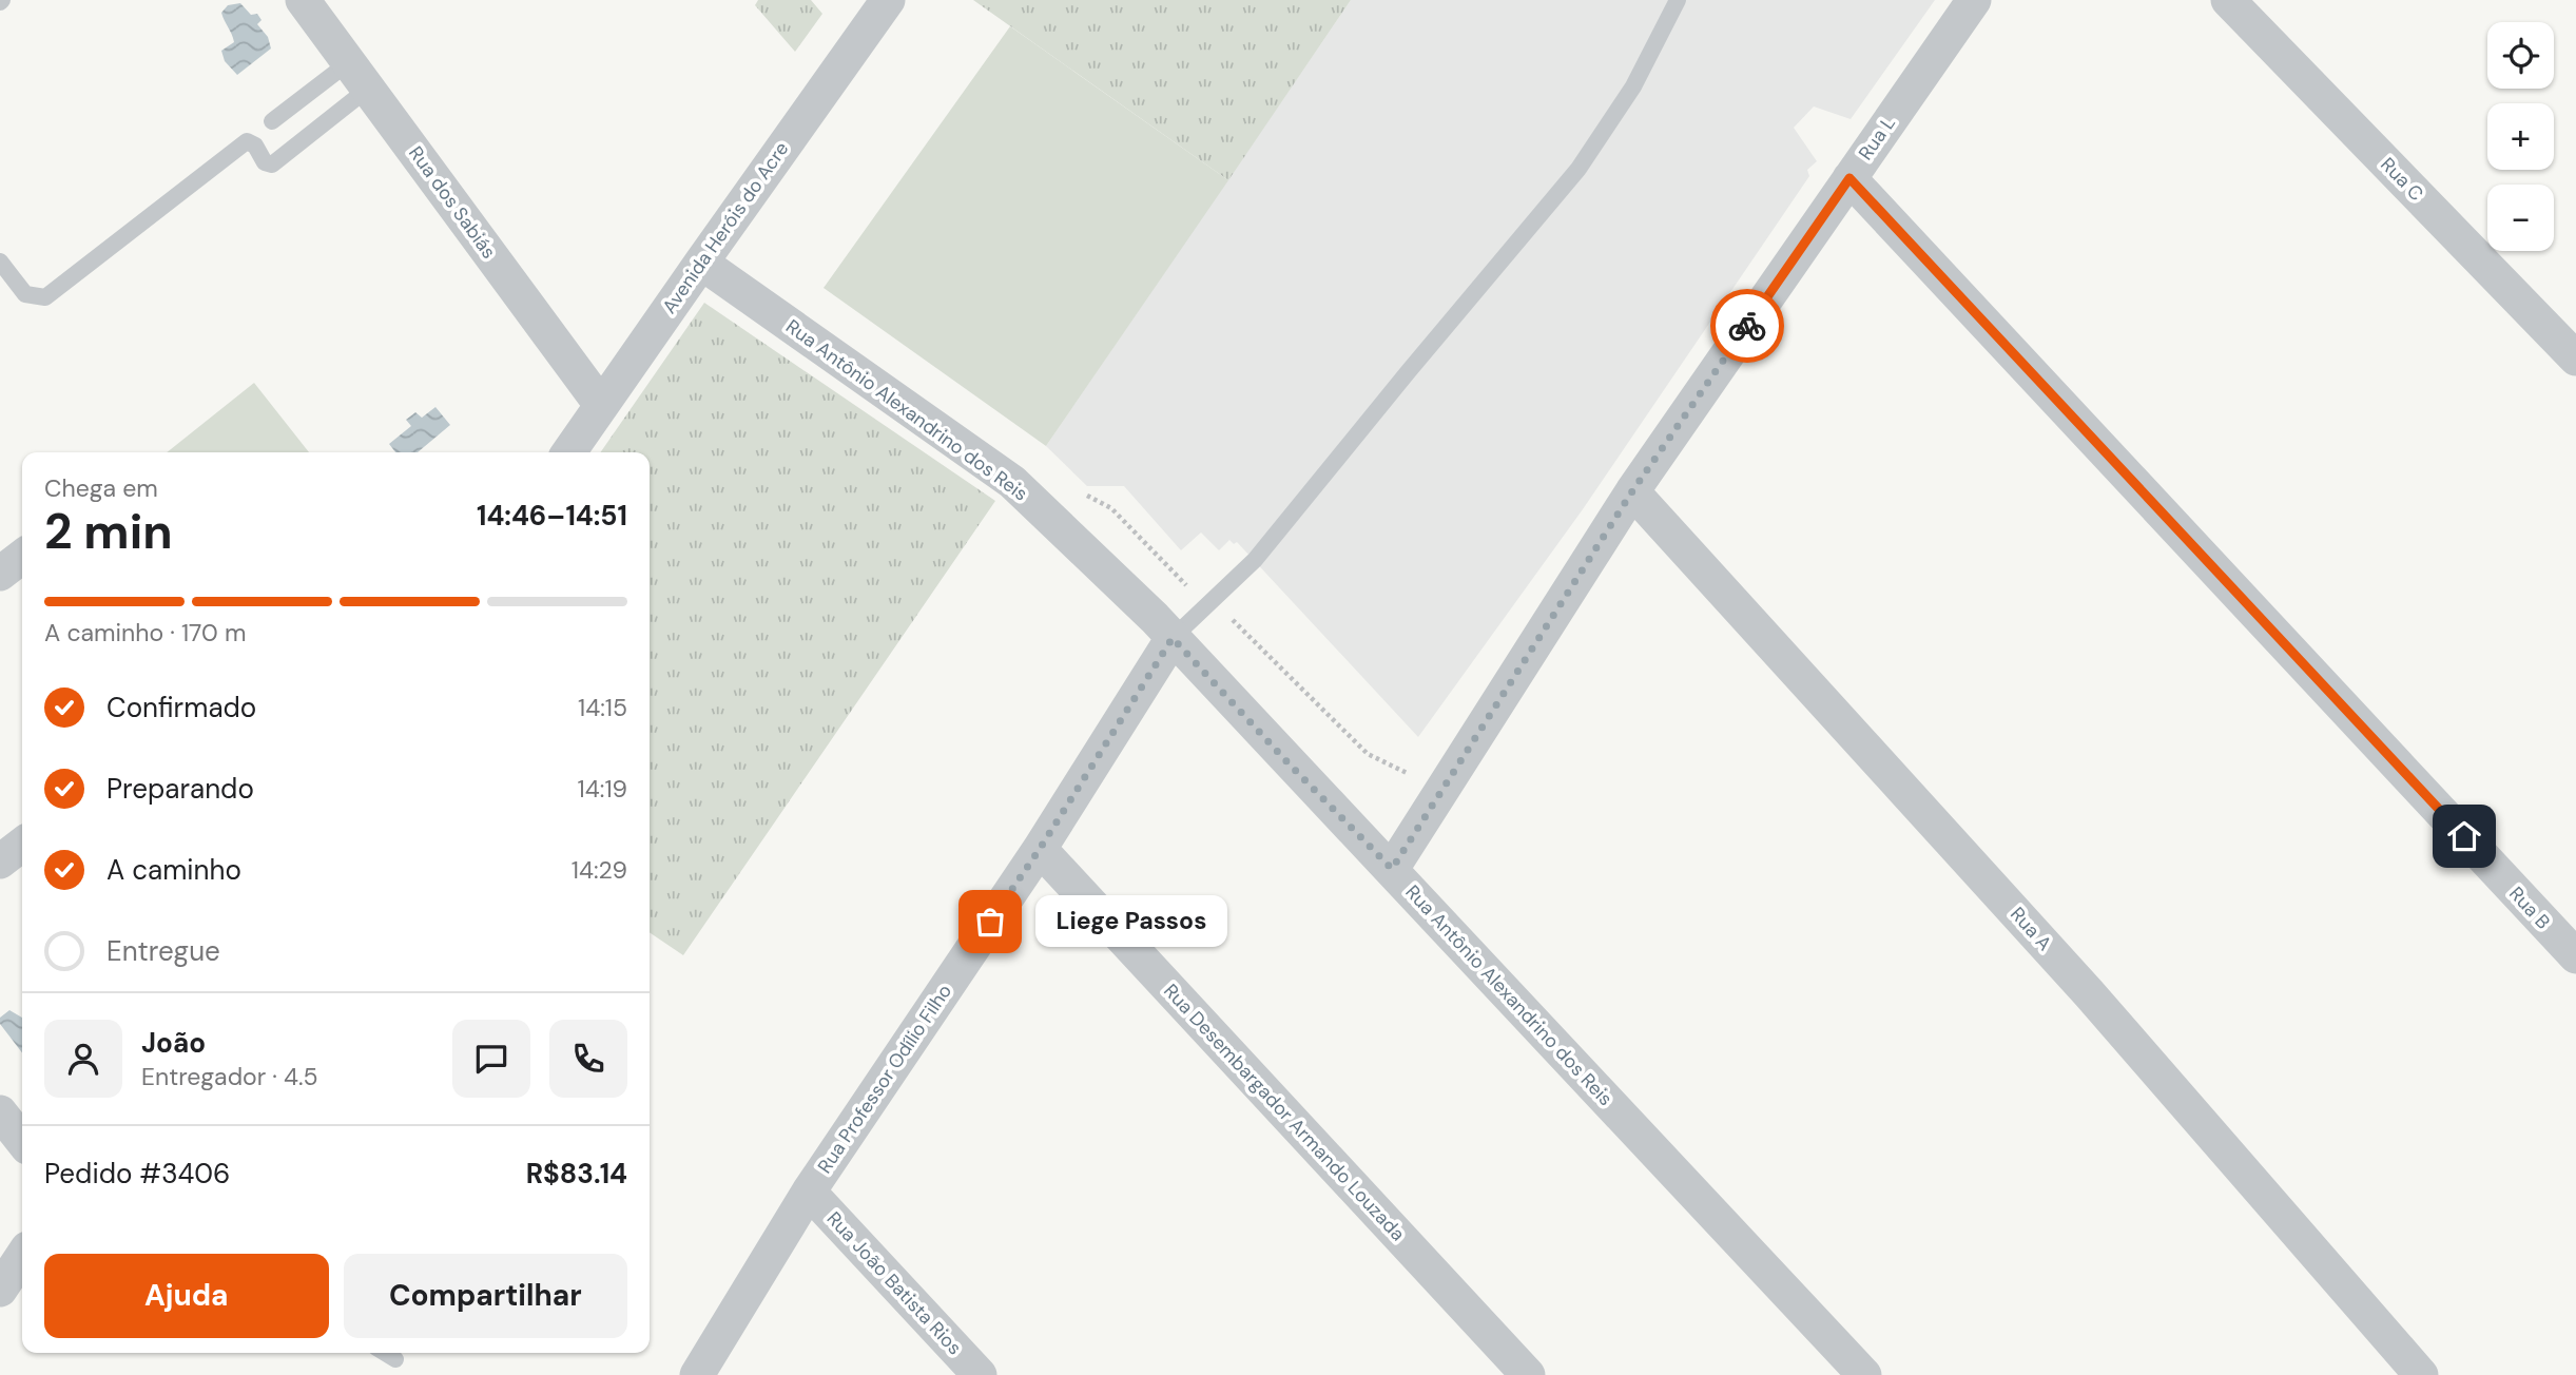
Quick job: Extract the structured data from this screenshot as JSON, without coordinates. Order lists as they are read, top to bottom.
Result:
{
  "streets": {
    "street": [
      "Rua L",
      "Rua C",
      "Rua dos Sabiás",
      "Avenida Heróis do Acre",
      "Rua Antônio Alexandrino dos Reis",
      "Rua B",
      "Rua A",
      "Rua Professor Odílio Filho",
      "Rua Desembargador Armando Louzada",
      "Rua João Batista Rios"
    ]
  },
  "crossings": [
    ["Rua L", "Rua Antônio Alexandrino dos Reis"],
    ["Rua L", "Rua B"],
    ["Rua L", "Rua A"],
    ["Rua dos Sabiás", "Avenida Heróis do Acre"],
    ["Avenida Heróis do Acre", "Rua Antônio Alexandrino dos Reis"],
    ["Rua Antônio Alexandrino dos Reis", "Rua Professor Odílio Filho"],
    ["Rua Professor Odílio Filho", "Rua Desembargador Armando Louzada"],
    ["Rua Professor Odílio Filho", "Rua João Batista Rios"]
  ],
  "places": ["Liege Passos"],
  "page": {
    "map_buttons": ["+", "−"],
    "heading": ["2 min", "Chega em", "14:46–14:51"],
    "panel": [
      "João",
      "Entregador · 4.5",
      "Pedido #3406",
      "R$83.14"
    ],
    "bar": "A caminho · 170 m",
    "list": [
      ["Confirmado", "14:15"],
      ["Preparando", "14:19"],
      ["A caminho", "14:29"],
      "Entregue"
    ],
    "bubble": "Liege Passos",
    "buttons": ["Ajuda", "Compartilhar"]
  }
}
